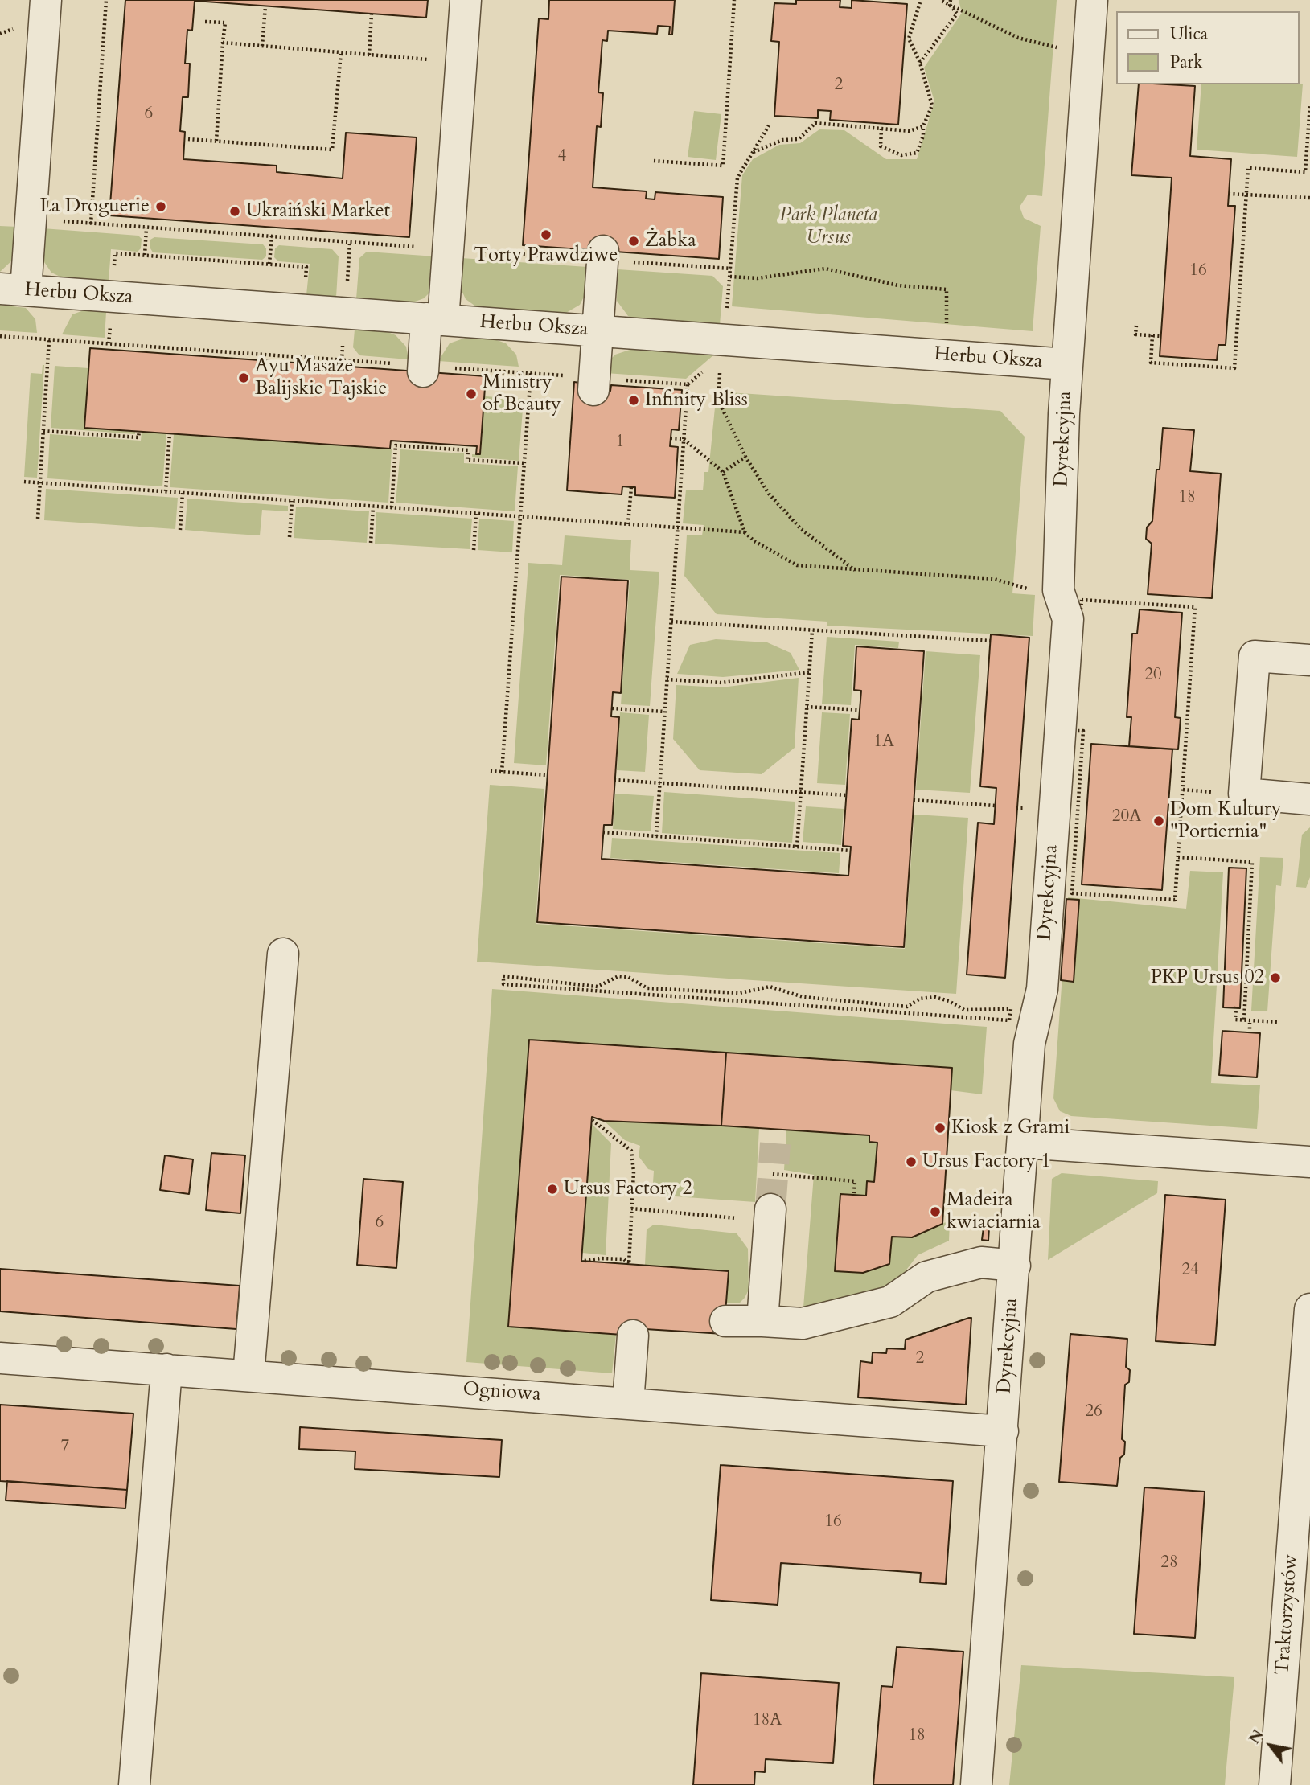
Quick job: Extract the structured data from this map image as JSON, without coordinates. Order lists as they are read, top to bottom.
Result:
{
  "streets": {
    "street": [
      "Herbu Oksza",
      "Dyrekcyjna",
      "Ogniowa",
      "Traktorzystów"
    ]
  },
  "crossings": [
    ["Herbu Oksza", "Dyrekcyjna"],
    ["Dyrekcyjna", "Ogniowa"]
  ],
  "parks": ["Park Planeta Ursus"],
  "places": [
    "La Droguerie",
    "Ukraiński Market",
    "Torty Prawdziwe",
    "Żabka",
    "Ayu Masaże Balijskie Tajskie",
    "Ministry of Beauty",
    "Infinity Bliss",
    "Dom Kultury \"Portiernia\"",
    "PKP Ursus 02",
    "Kiosk z Grami",
    "Ursus Factory 1",
    "Ursus Factory 2",
    "Madeira kwiaciarnia"
  ],
  "house_numbers": [
    "2",
    "6",
    "4",
    "16",
    "1",
    "18",
    "20",
    "1A",
    "20A",
    "6",
    "24",
    "2",
    "26",
    "7",
    "16",
    "28",
    "18A",
    "18"
  ],
  "legend": ["Ulica", "Park"],
  "north": "top left"
}
